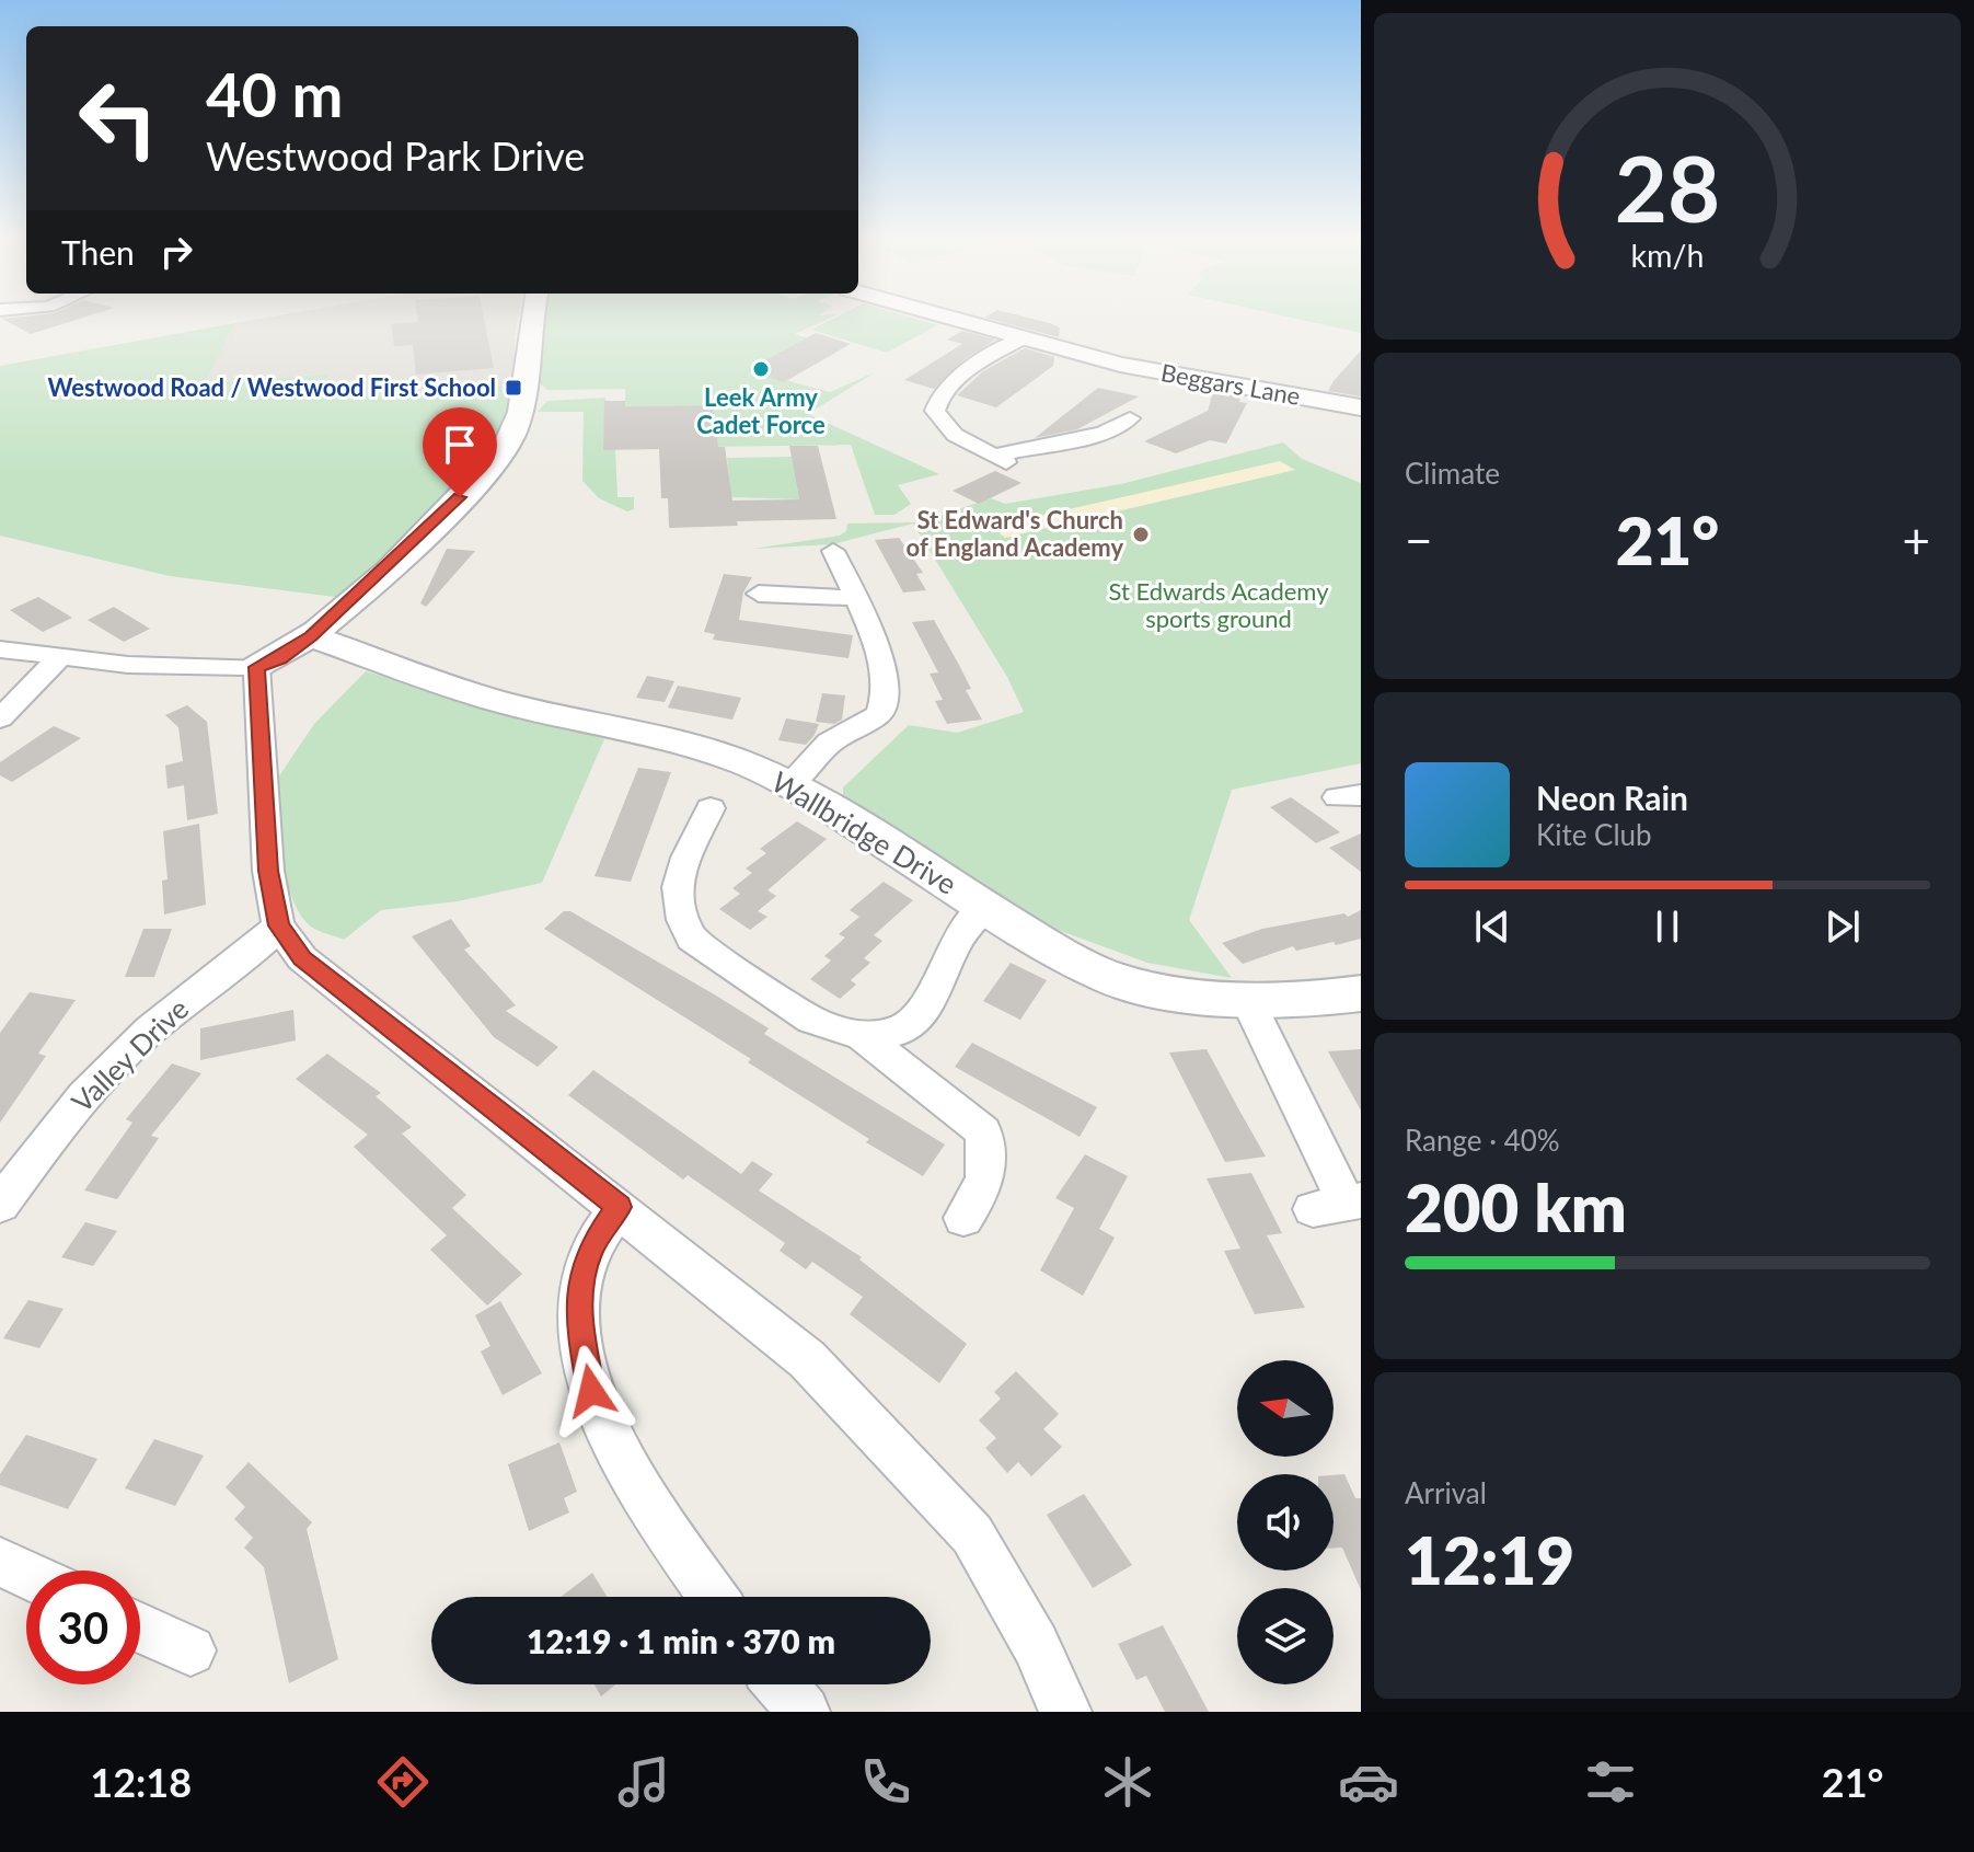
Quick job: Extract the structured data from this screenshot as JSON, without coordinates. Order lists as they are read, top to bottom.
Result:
{
  "streets": {
    "street": ["Beggars Lane", "Wallbridge Drive", "Valley Drive"]
  },
  "parks": ["St Edwards Academy sports ground"],
  "places": {
    "other": ["Leek Army Cadet Force", "St Edward's Church of England Academy"],
    "transit": ["Westwood Road / Westwood First School"]
  },
  "north": "left",
  "page": {
    "turn": ["40 m", "Westwood Park Drive"],
    "then": "Then",
    "tile": [
      "Climate",
      ["Range · 40%", "200 km"],
      ["Arrival", "12:19"]
    ],
    "heat": ["−", "21°", "+"],
    "song": ["Neon Rain", "Kite Club"],
    "limit": "30",
    "trip": "12:19 · 1 min · 370 m",
    "tabs": ["12:18", "21°"],
    "gauge": ["28", "km/h"]
  }
}
